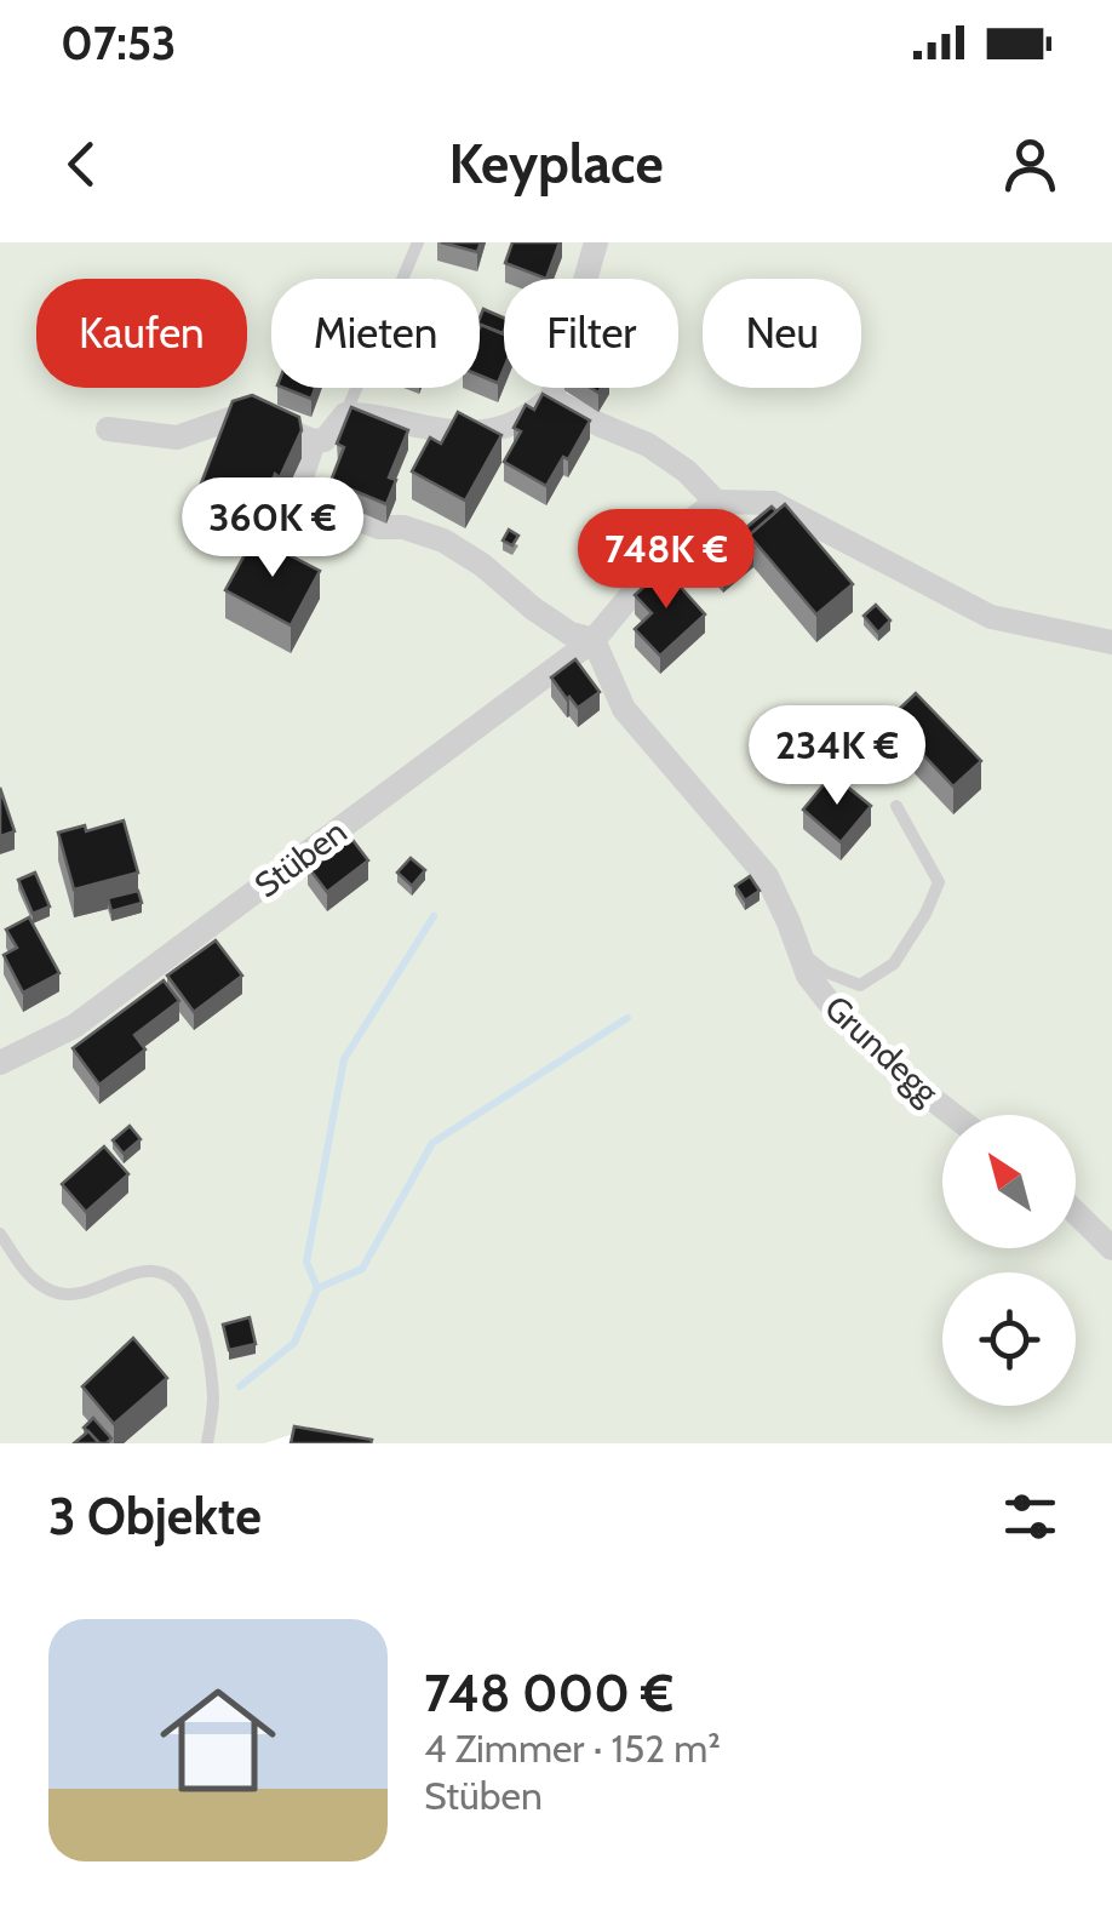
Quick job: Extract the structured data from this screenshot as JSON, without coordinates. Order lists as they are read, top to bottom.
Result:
{
  "streets": {
    "street": ["Stüben", "Grundegg"]
  },
  "north": "top left",
  "page": {
    "status": "07:53",
    "header": "Keyplace",
    "chip": [
      "Kaufen",
      "Mieten",
      "Filter",
      "Neu"
    ],
    "price": ["360K €", "748K €", "234K €"],
    "heading": "3 Objekte",
    "list": [
      {
        "name": "748 000 €",
        "note": "4 Zimmer · 152 m² · Stüben"
      }
    ]
  }
}
